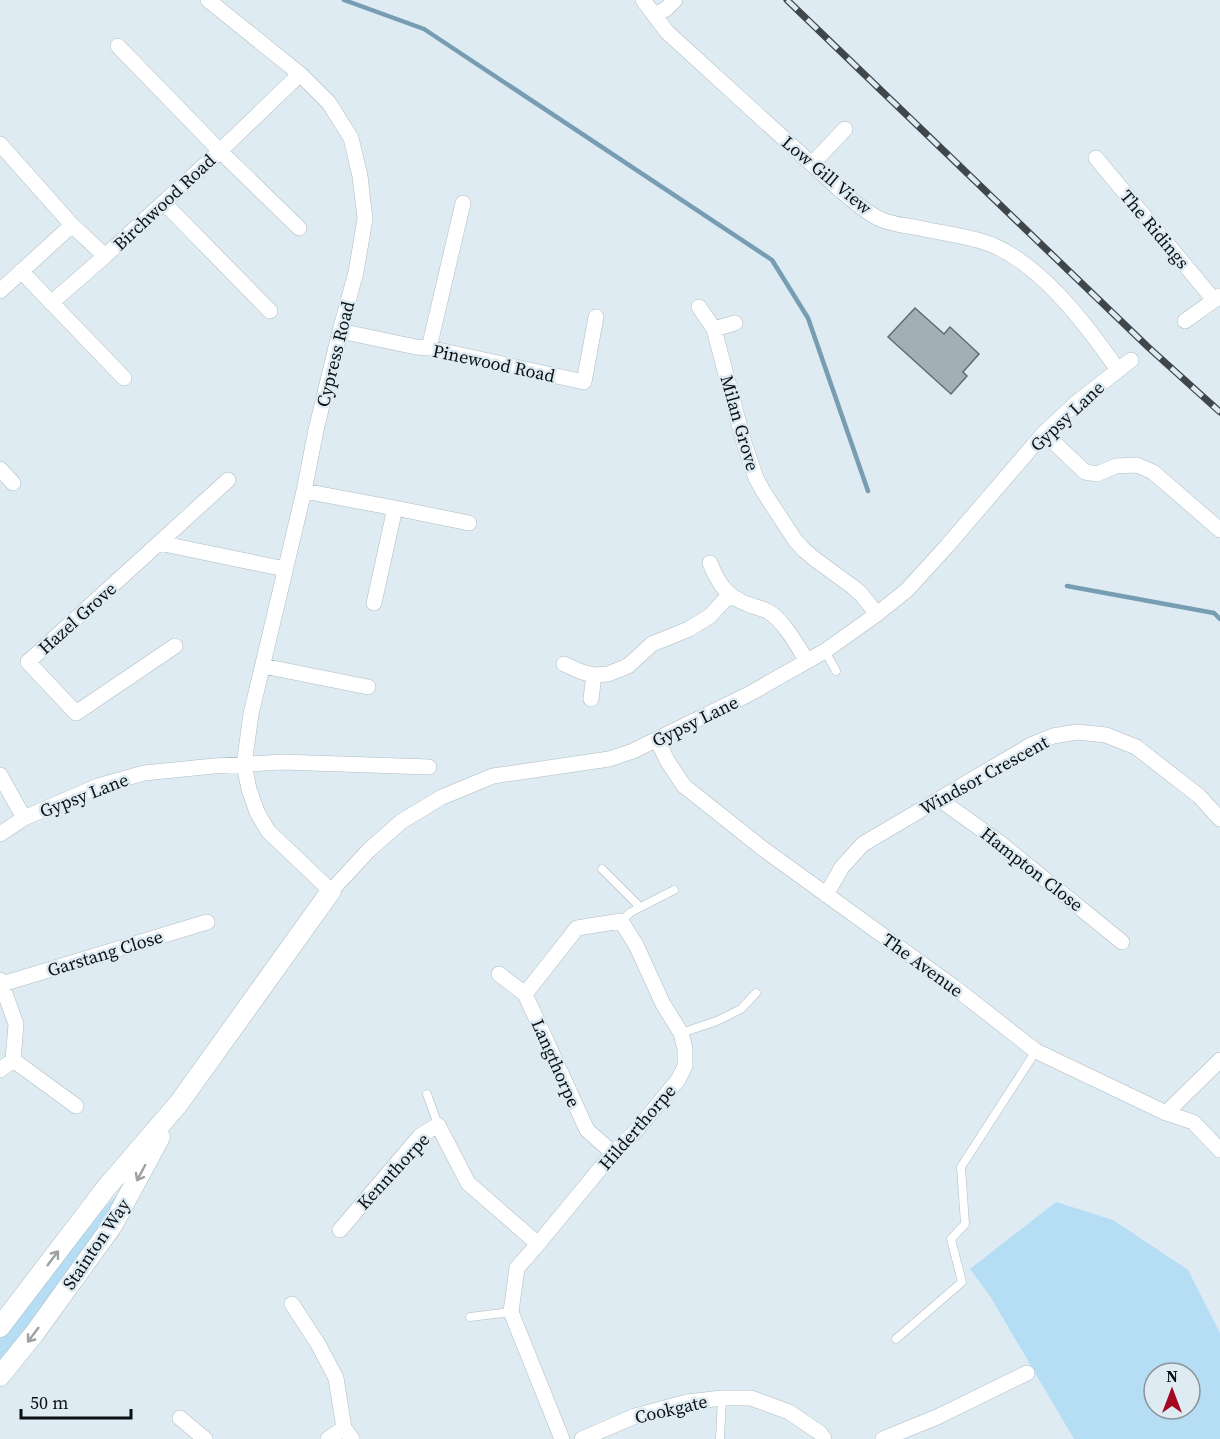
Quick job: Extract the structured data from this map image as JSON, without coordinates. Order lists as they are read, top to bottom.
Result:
{
  "streets": {
    "street": [
      "Low Gill View",
      "Birchwood Road",
      "The Ridings",
      "Cypress Road",
      "Pinewood Road",
      "Gypsy Lane",
      "Milan Grove",
      "Hazel Grove",
      "Windsor Crescent",
      "Hampton Close",
      "Garstang Close",
      "The Avenue",
      "Langthorpe",
      "Hilderthorpe",
      "Kennthorpe",
      "Stainton Way",
      "Cookgate"
    ]
  },
  "crossings": [
    ["Low Gill View", "Gypsy Lane"],
    ["Birchwood Road", "Cypress Road"],
    ["Cypress Road", "Pinewood Road"],
    ["Cypress Road", "Gypsy Lane"],
    ["Gypsy Lane", "Milan Grove"],
    ["Gypsy Lane", "The Avenue"],
    ["Gypsy Lane", "Stainton Way"],
    ["Windsor Crescent", "Hampton Close"],
    ["Windsor Crescent", "The Avenue"],
    ["Langthorpe", "Hilderthorpe"],
    ["Hilderthorpe", "Kennthorpe"]
  ],
  "scale_bar": "50 m",
  "north": "top"
}
